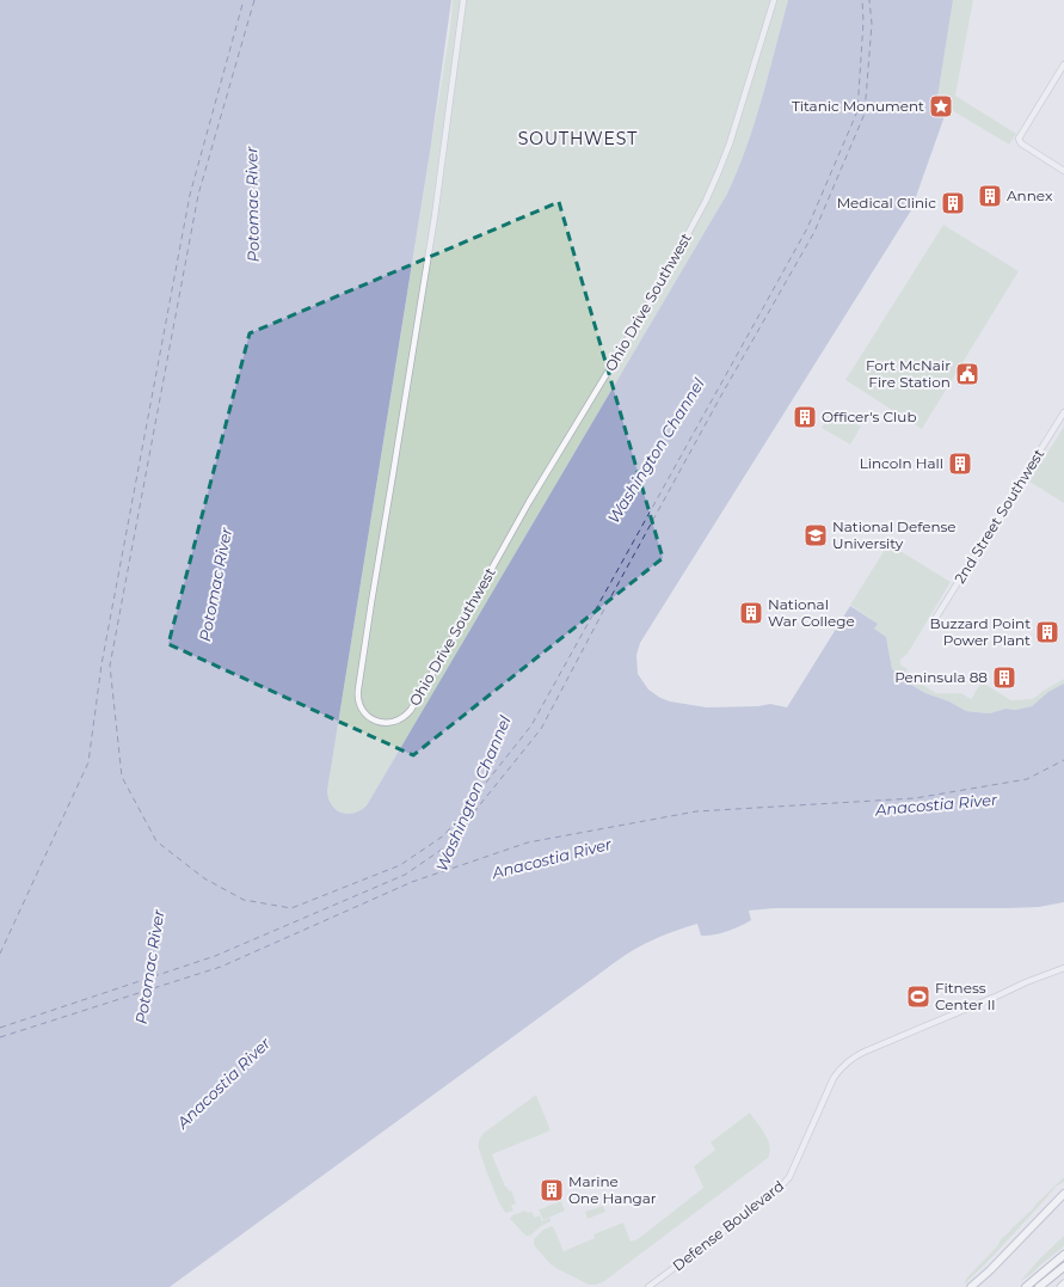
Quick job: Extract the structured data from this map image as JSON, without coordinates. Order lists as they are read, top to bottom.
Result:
{
  "streets": {
    "street": ["Ohio Drive Southwest", "2nd Street Southwest", "Defense Boulevard"]
  },
  "districts": ["SOUTHWEST"],
  "water": ["Potomac River", "Washington Channel", "Anacostia River"],
  "places": {
    "place": ["Titanic Monument"],
    "building": [
      "Annex",
      "Medical Clinic",
      "Officer's Club",
      "Lincoln Hall",
      "National War College",
      "Buzzard Point Power Plant",
      "Peninsula 88",
      "Marine One Hangar"
    ],
    "public building": ["Fort McNair Fire Station"],
    "school or university": ["National Defense University"],
    "sports": ["Fitness Center II"]
  }
}
